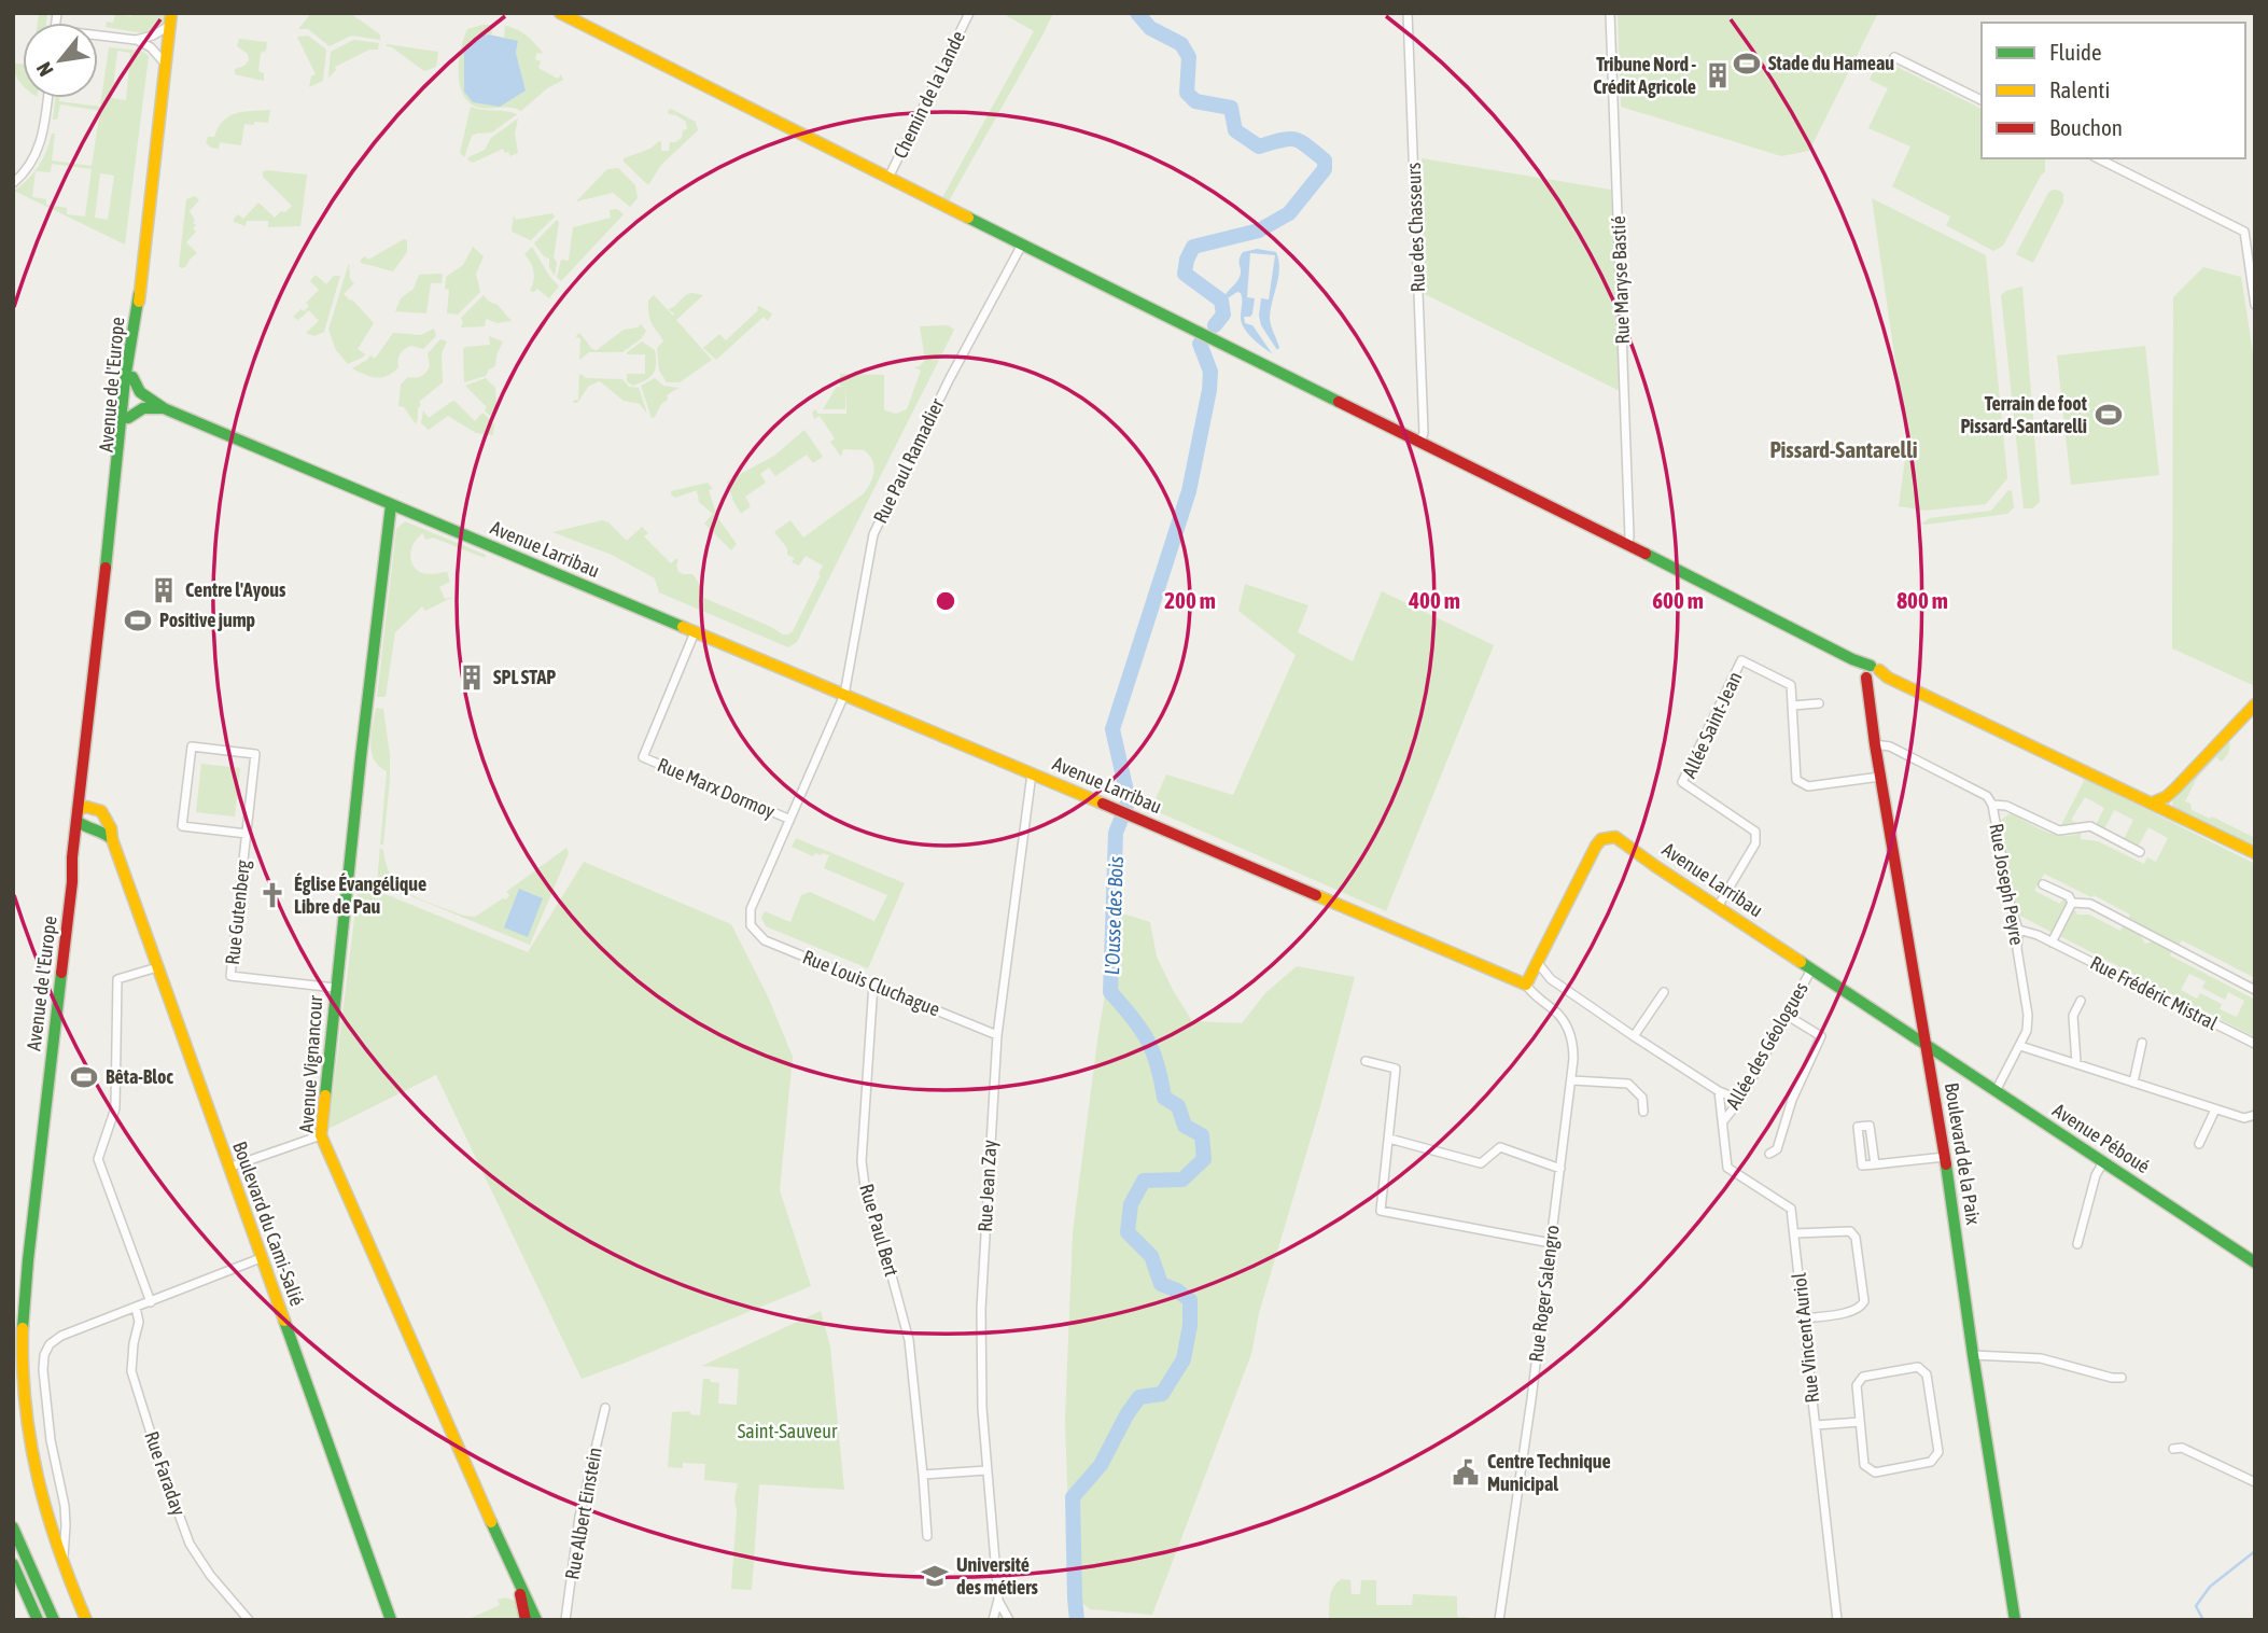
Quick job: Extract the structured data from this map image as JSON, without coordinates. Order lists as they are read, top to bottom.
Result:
{
  "streets": {
    "main road": [
      "Avenue de l'Europe",
      "Avenue Larribau",
      "Avenue Vignancour",
      "Avenue Péboué",
      "Boulevard de la Paix",
      "Boulevard du Cami-Salié"
    ],
    "street": [
      "Chemin de la Lande",
      "Rue des Chasseurs",
      "Rue Maryse Bastié",
      "Rue Paul Ramadier",
      "Allée Saint-Jean",
      "Rue Marx Dormoy",
      "Rue Joseph Peyre",
      "Rue Gutenberg",
      "Rue Louis Cluchague",
      "Rue Frédéric Mistral",
      "Allée des Géologues",
      "Rue Jean Zay",
      "Rue Paul Bert",
      "Rue Roger Salengro",
      "Rue Vincent Auriol",
      "Rue Faraday",
      "Rue Albert Einstein"
    ]
  },
  "crossings": [
    ["Avenue de l'Europe", "Avenue Larribau"],
    ["Avenue de l'Europe", "Boulevard du Cami-Salié"],
    ["Rue Paul Ramadier", "Avenue Larribau"],
    ["Rue Paul Ramadier", "Rue Marx Dormoy"],
    ["Rue Paul Ramadier", "Rue Louis Cluchague"],
    ["Avenue Larribau", "Allée Saint-Jean"],
    ["Avenue Larribau", "Rue Marx Dormoy"],
    ["Avenue Larribau", "Allée des Géologues"],
    ["Avenue Larribau", "Avenue Vignancour"],
    ["Avenue Larribau", "Avenue Péboué"],
    ["Avenue Larribau", "Boulevard de la Paix"],
    ["Avenue Larribau", "Rue Jean Zay"],
    ["Avenue Larribau", "Rue Roger Salengro"],
    ["Allée Saint-Jean", "Boulevard de la Paix"],
    ["Rue Joseph Peyre", "Rue Frédéric Mistral"],
    ["Rue Joseph Peyre", "Avenue Péboué"],
    ["Rue Gutenberg", "Avenue Vignancour"],
    ["Rue Louis Cluchague", "Rue Jean Zay"],
    ["Rue Louis Cluchague", "Rue Paul Bert"],
    ["Allée des Géologues", "Rue Vincent Auriol"],
    ["Avenue Péboué", "Boulevard de la Paix"]
  ],
  "districts": ["Pissard-Santarelli"],
  "water": ["L'Ousse des Bois"],
  "parks": ["Saint-Sauveur"],
  "places": {
    "sports": [
      "Stade du Hameau",
      "Terrain de foot Pissard-Santarelli",
      "Positive jump",
      "Bêta-Bloc"
    ],
    "building": ["Tribune Nord - Crédit Agricole", "Centre l'Ayous", "SPL STAP"],
    "church": ["Église Évangélique Libre de Pau"],
    "public building": ["Centre Technique Municipal"],
    "school or university": ["Université des métiers"]
  },
  "legend": ["Fluide", "Ralenti", "Bouchon"],
  "north": "bottom left",
  "rings": [
    "200 m",
    "400 m",
    "600 m",
    "800 m"
  ]
}
